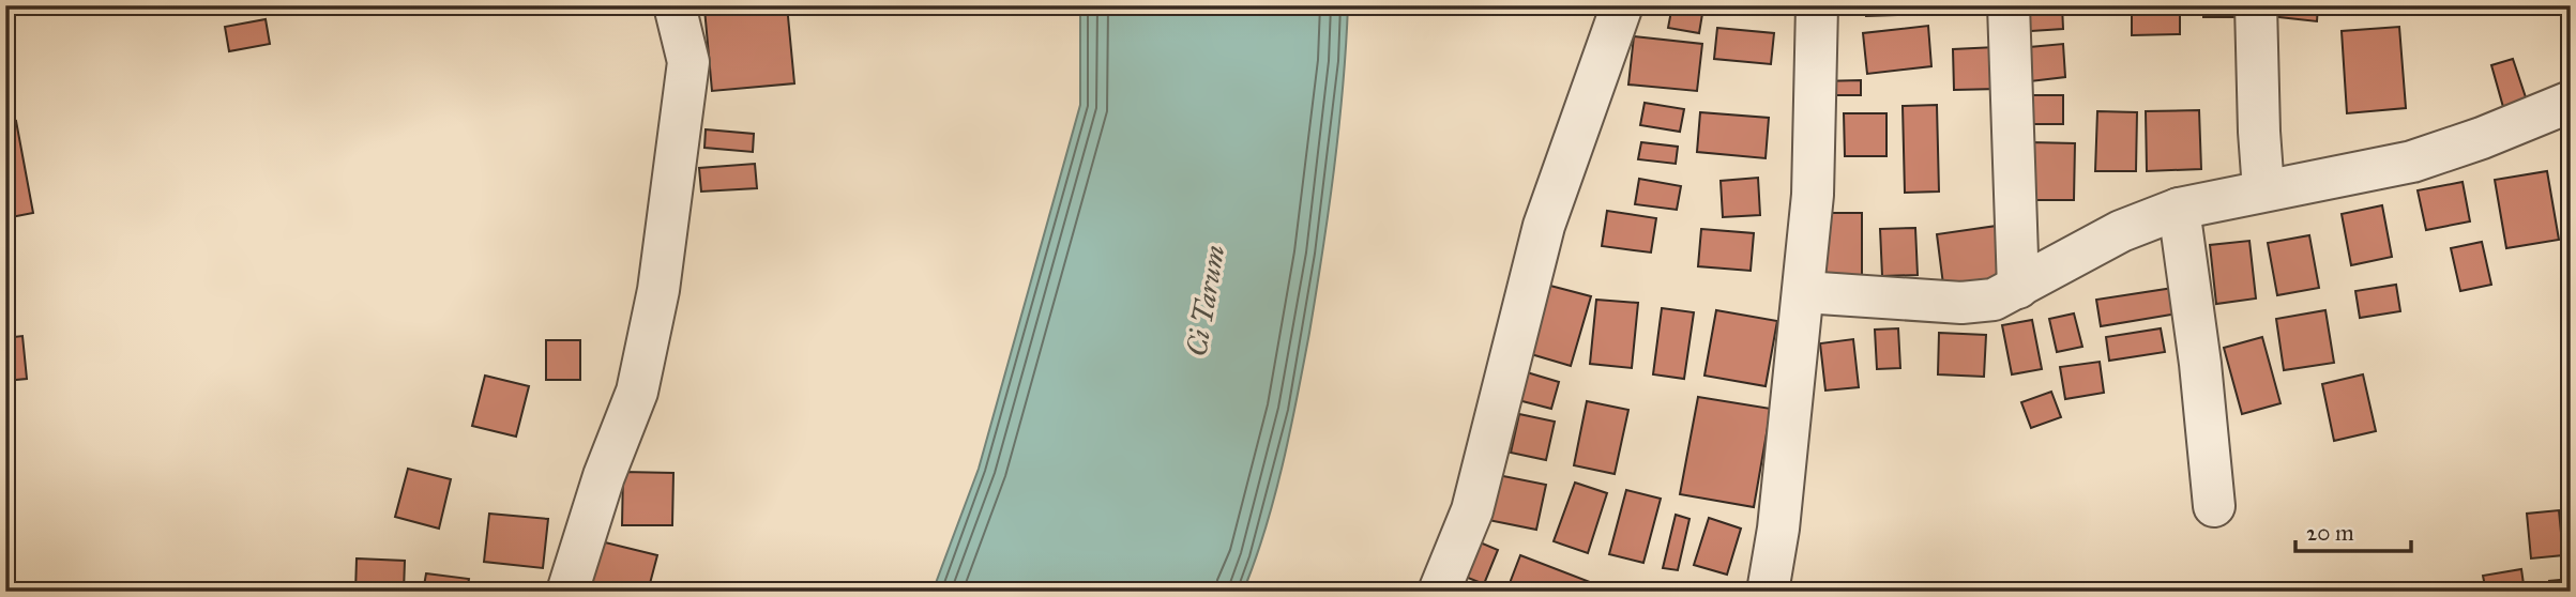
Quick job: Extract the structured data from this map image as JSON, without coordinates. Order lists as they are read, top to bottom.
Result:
{
  "water": ["Ci Tarum"],
  "scale_bar": "20 m"
}
